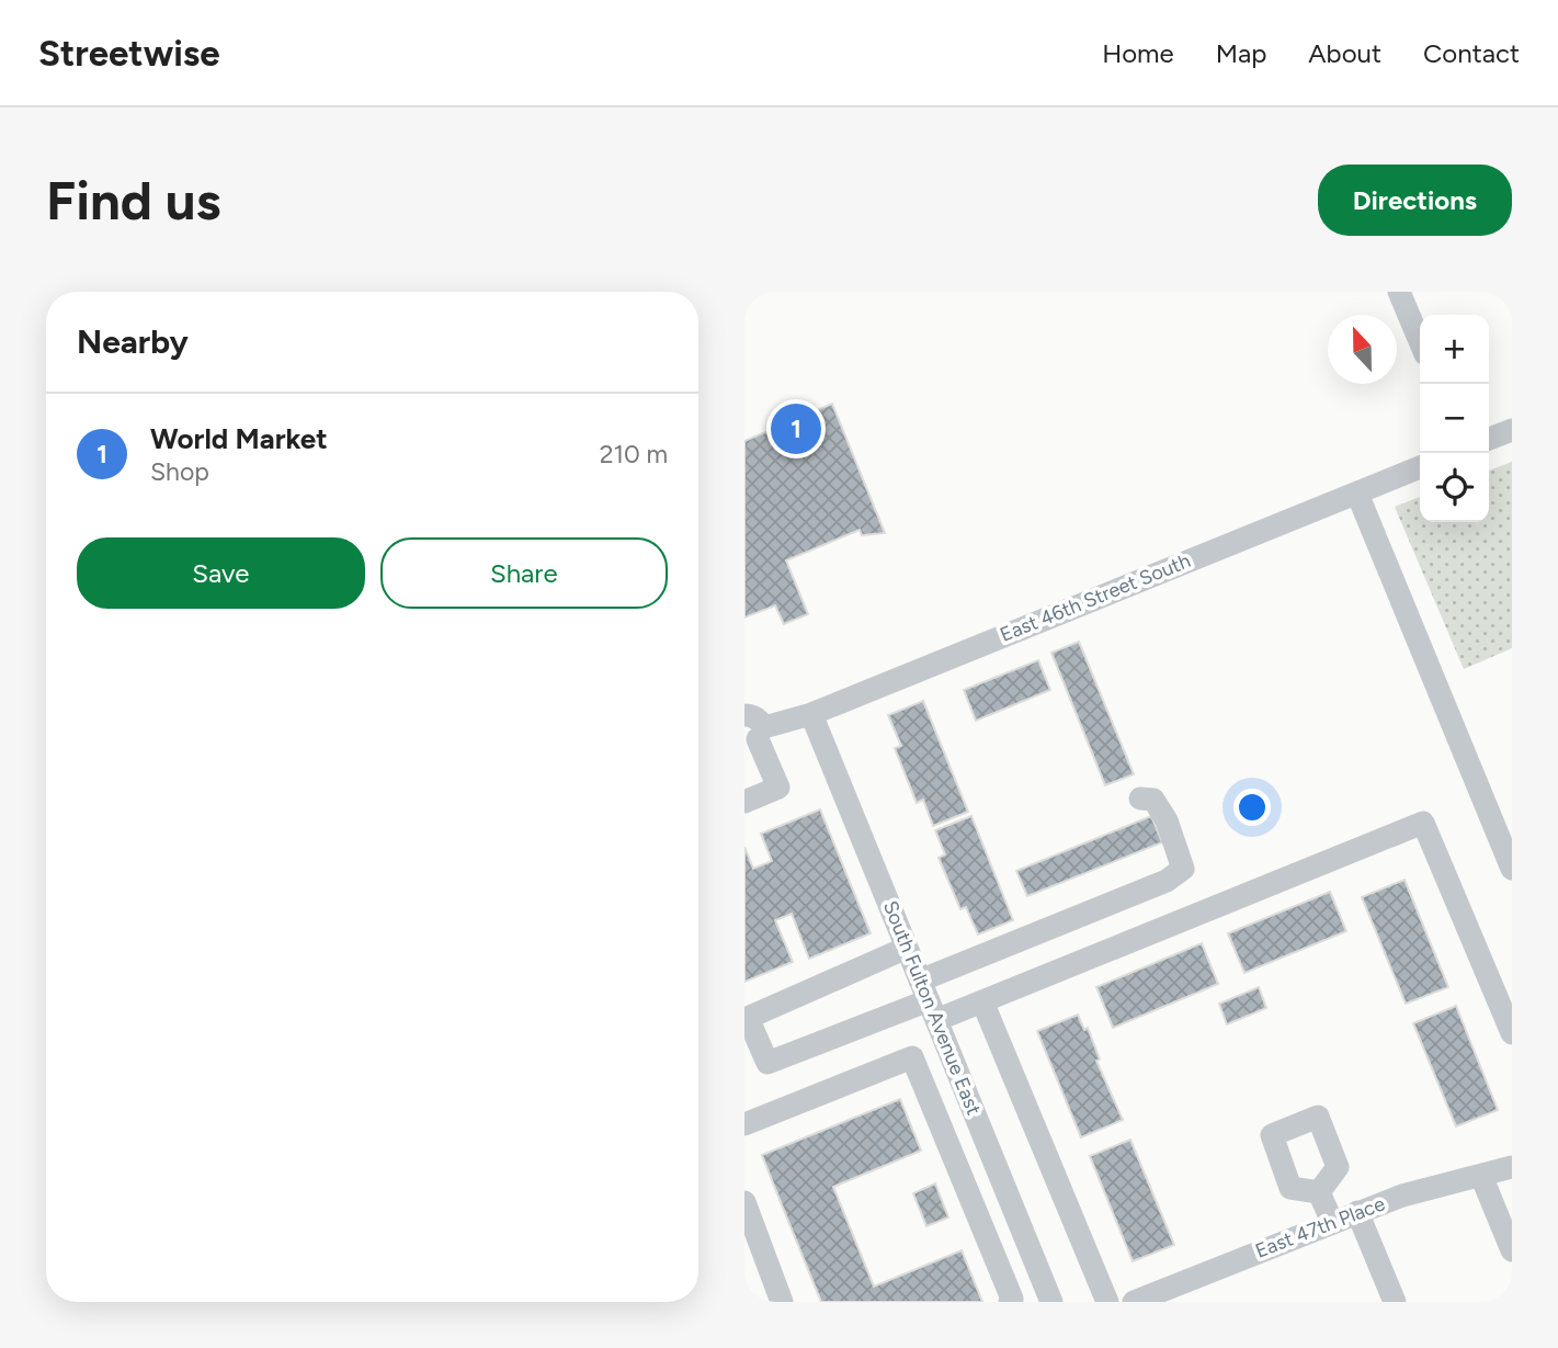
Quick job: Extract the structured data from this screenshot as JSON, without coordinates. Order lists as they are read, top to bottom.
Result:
{
  "streets": {
    "street": ["East 46th Street South", "South Fulton Avenue East", "East 47th Place"]
  },
  "crossings": [
    ["East 46th Street South", "South Fulton Avenue East"]
  ],
  "north": "top",
  "page": {
    "header": "Streetwise",
    "nav": [
      "Home",
      "Map",
      "About",
      "Contact"
    ],
    "buttons": [
      "Directions",
      ["Save", "Share"]
    ],
    "title": "Find us",
    "heading": "Nearby",
    "map_buttons": ["+", "−"],
    "list": [
      {
        "mark": "1",
        "name": "World Market",
        "note": "Shop",
        "value": "210 m"
      }
    ],
    "pins": "1"
  }
}
